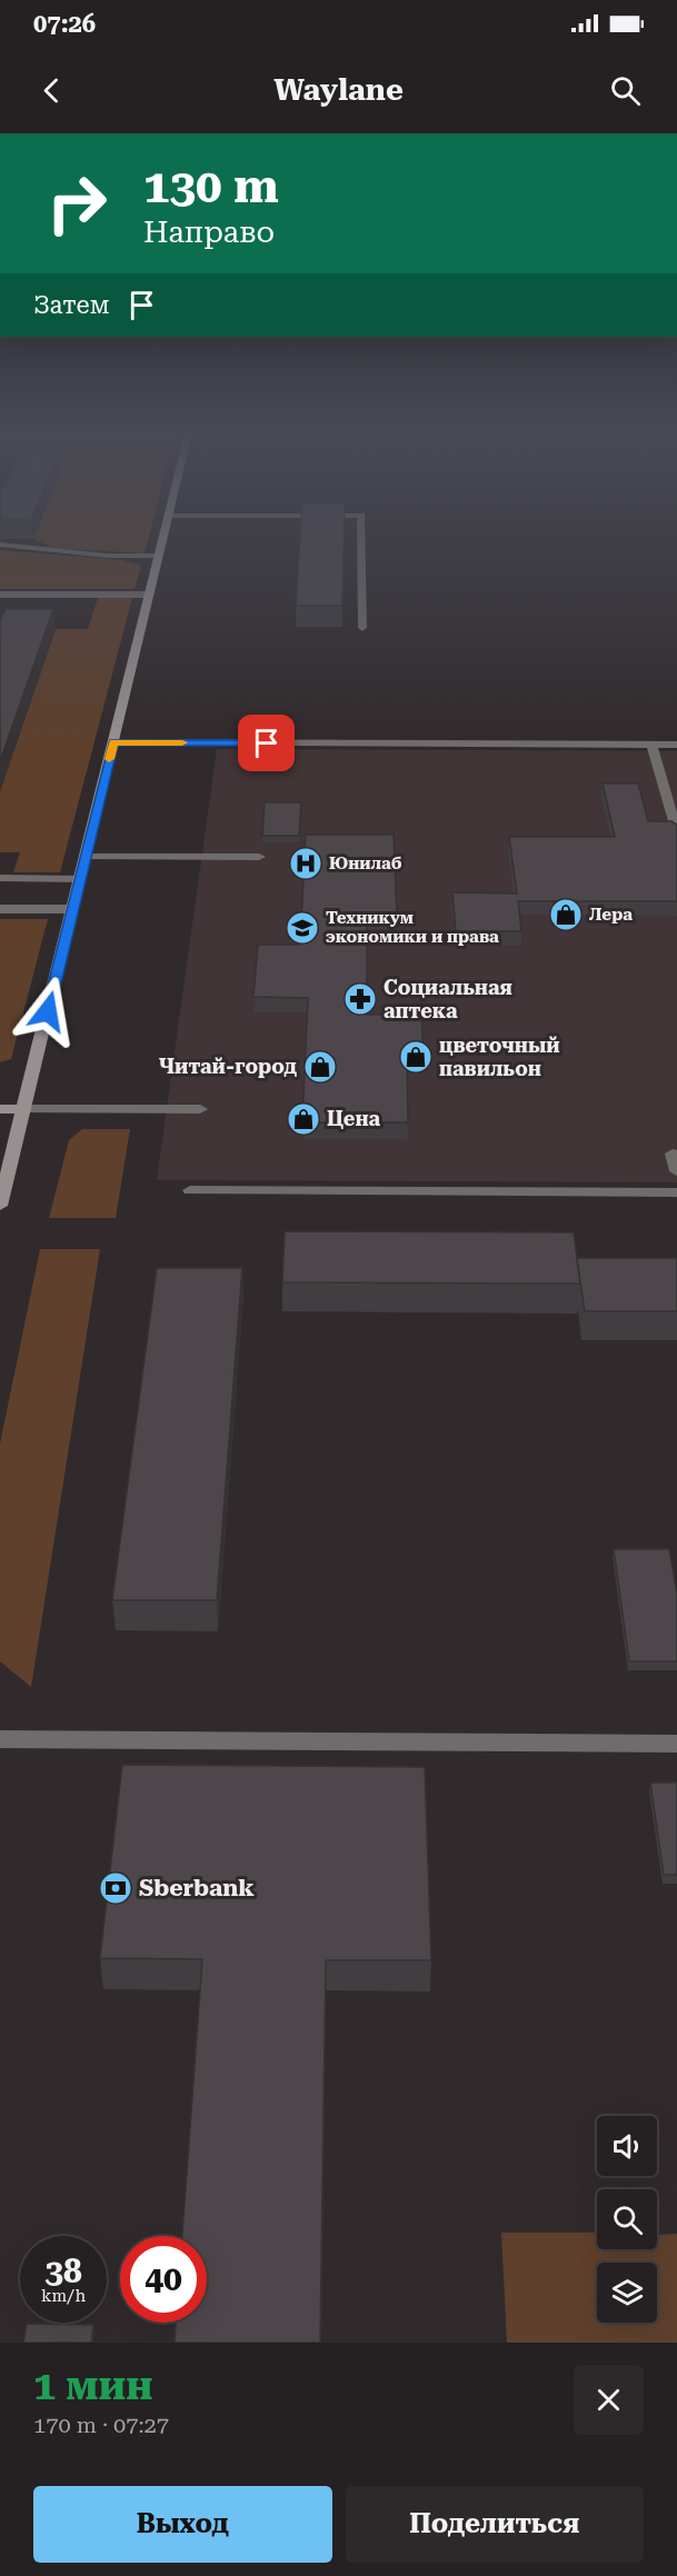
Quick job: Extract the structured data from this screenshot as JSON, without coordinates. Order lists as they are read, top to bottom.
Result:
{
  "places": {
    "hospital": ["Юнилаб"],
    "shop": [
      "Лера",
      "цветочный павильон",
      "Читай-город",
      "Цена"
    ],
    "school or university": ["Техникум экономики и права"],
    "pharmacy": ["Социальная аптека"],
    "bank": ["Sberbank"]
  },
  "page": {
    "status": "07:26",
    "header": "Waylane",
    "turn": ["130 m", "Направо"],
    "then": "Затем",
    "speed": "38 km/h",
    "limit": "40",
    "heading": ["1 мин", "170 m · 07:27"],
    "buttons": ["Выход", "Поделиться"]
  }
}
